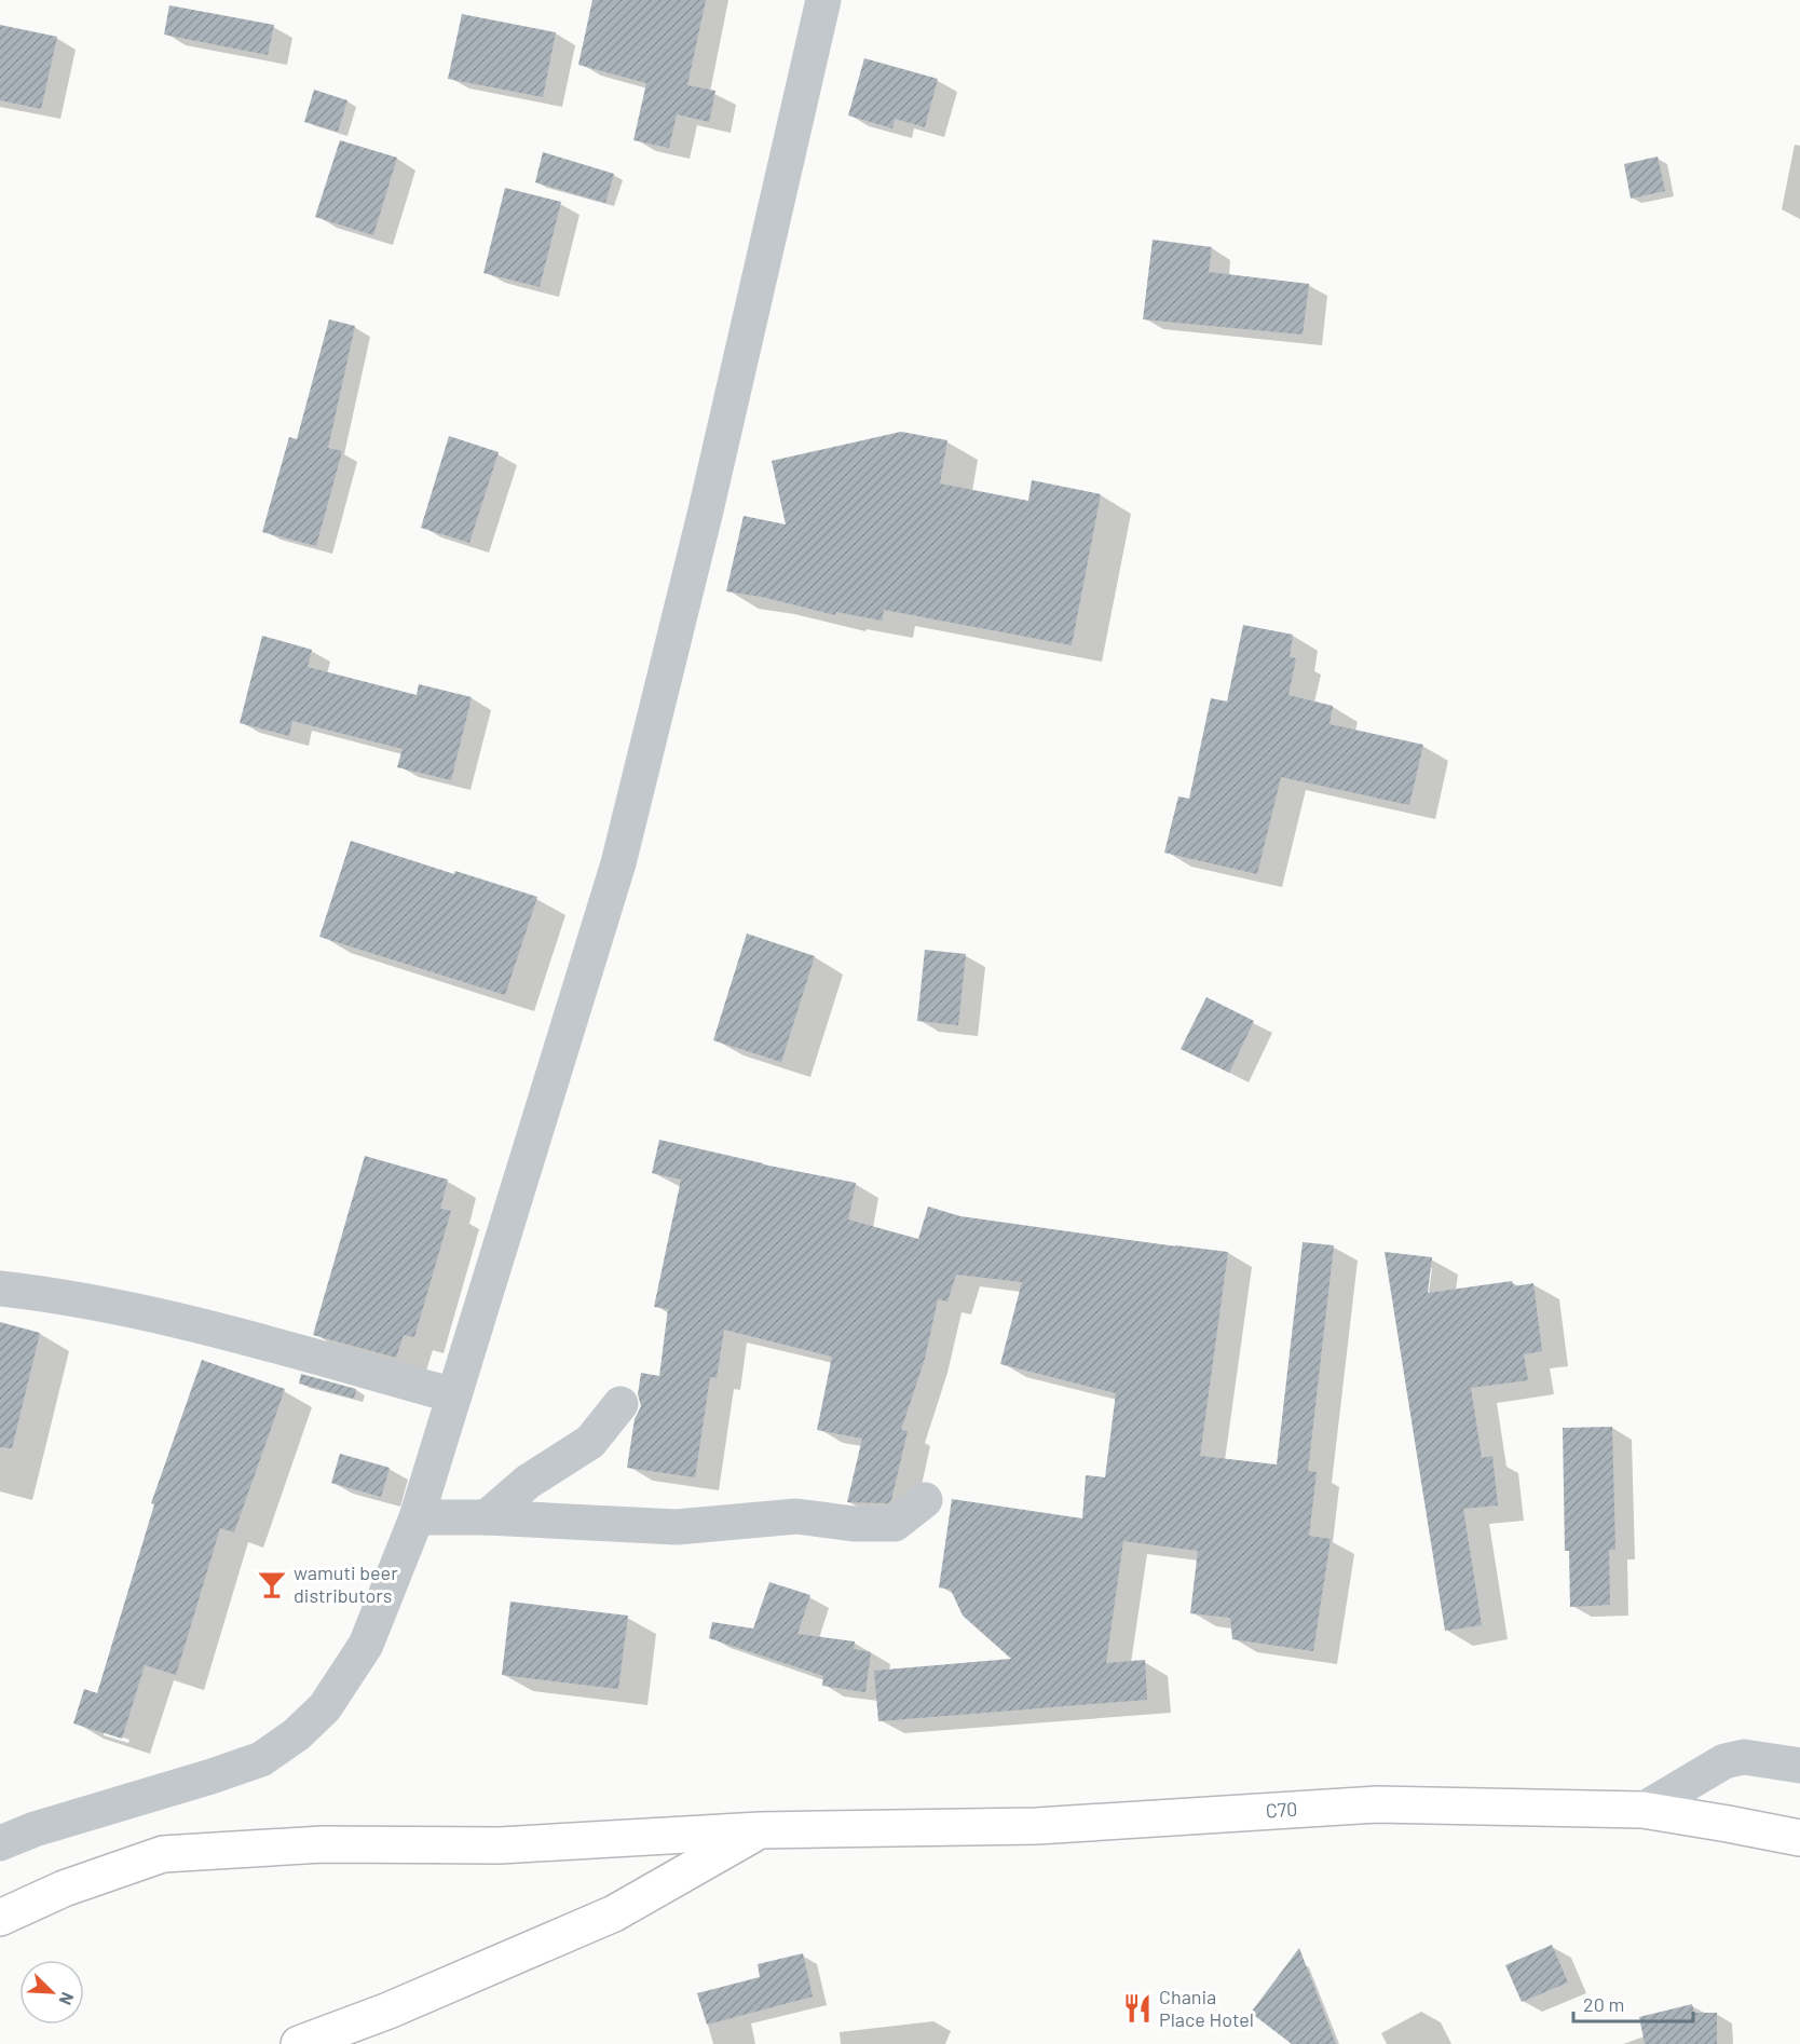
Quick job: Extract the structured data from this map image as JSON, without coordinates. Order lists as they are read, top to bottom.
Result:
{
  "streets": {
    "highway": ["C70"]
  },
  "places": {
    "bar": ["wamuti beer distributors"],
    "restaurant": ["Chania Place Hotel"]
  },
  "scale_bar": "20 m",
  "north": "bottom right"
}
